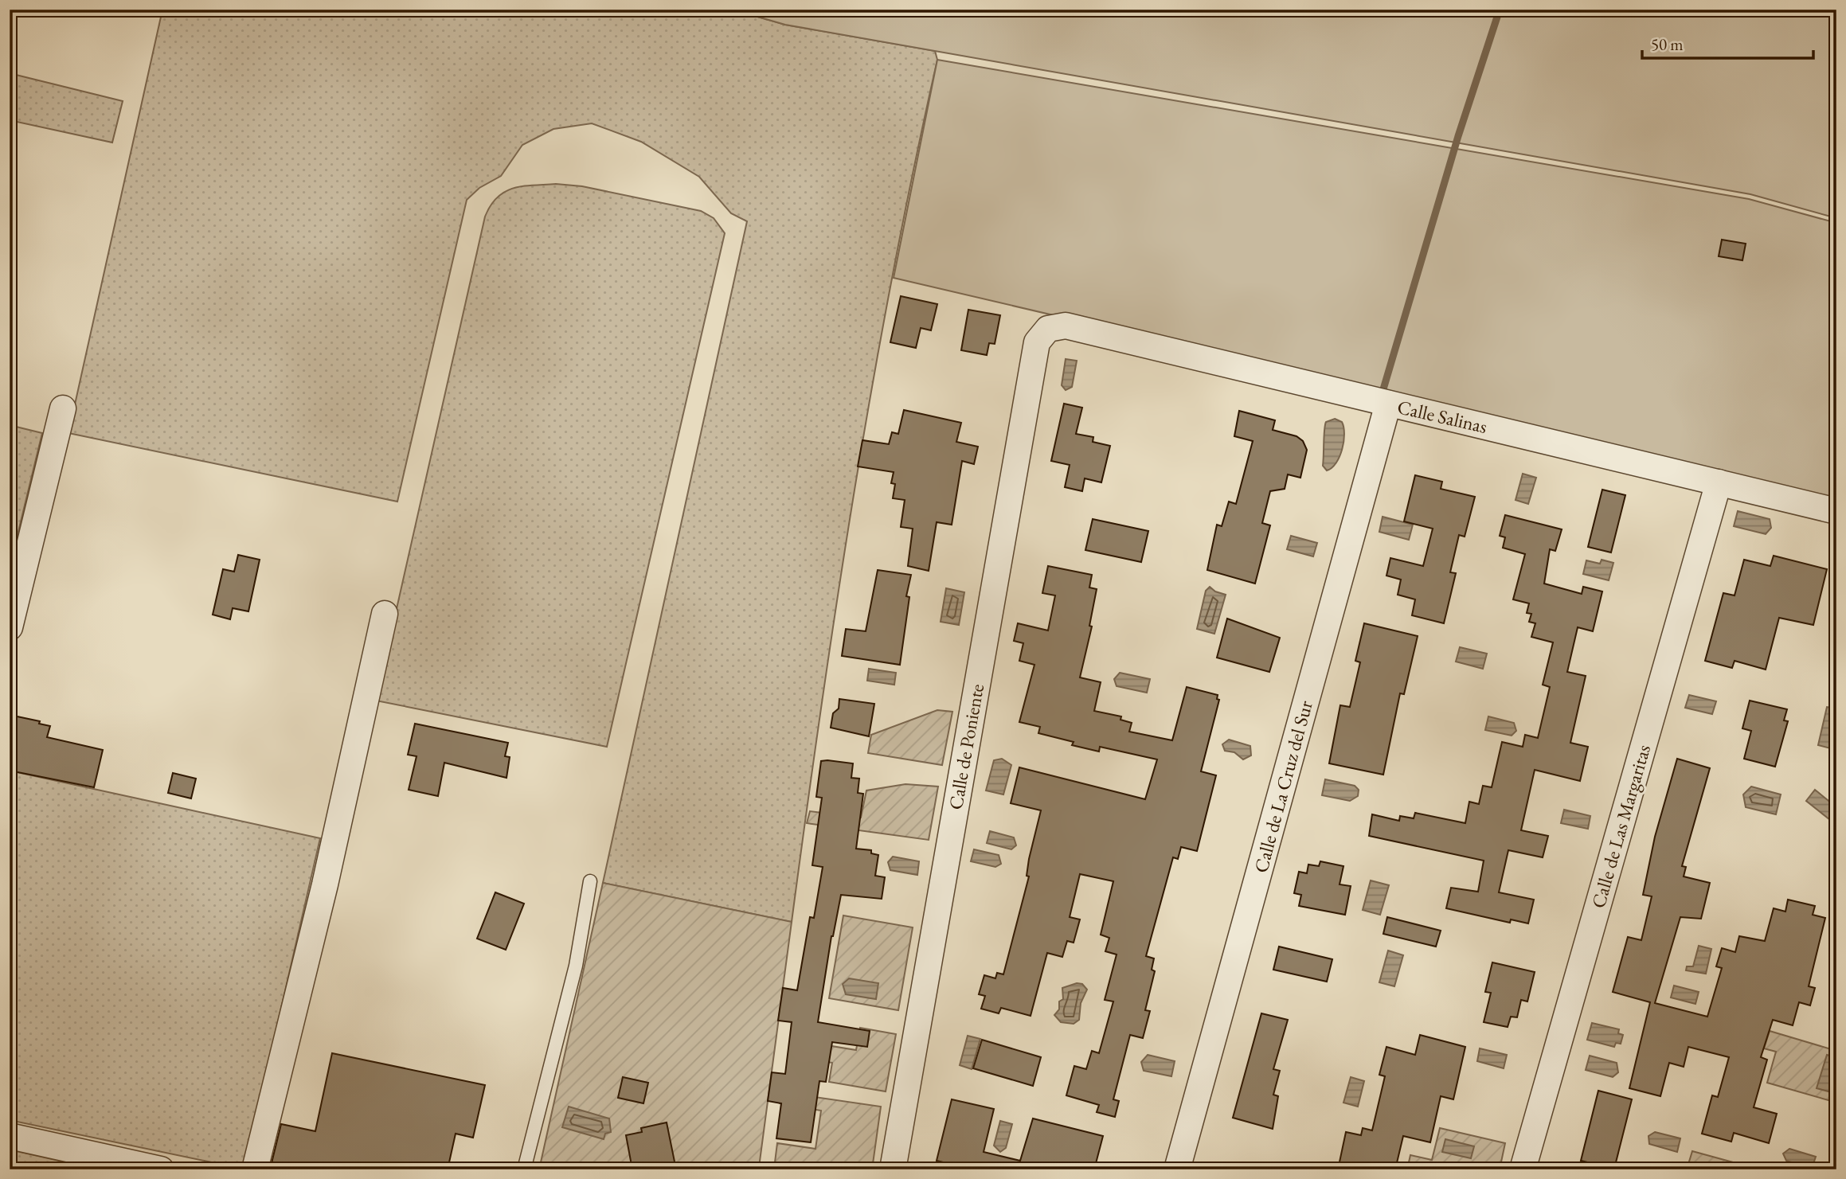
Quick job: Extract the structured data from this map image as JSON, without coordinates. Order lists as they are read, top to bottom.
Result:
{
  "streets": {
    "street": [
      "Calle Salinas",
      "Calle de Poniente",
      "Calle de La Cruz del Sur",
      "Calle de Las Margaritas"
    ]
  },
  "crossings": [
    ["Calle Salinas", "Calle de Poniente"],
    ["Calle Salinas", "Calle de La Cruz del Sur"],
    ["Calle Salinas", "Calle de Las Margaritas"]
  ],
  "scale_bar": "50 m"
}
